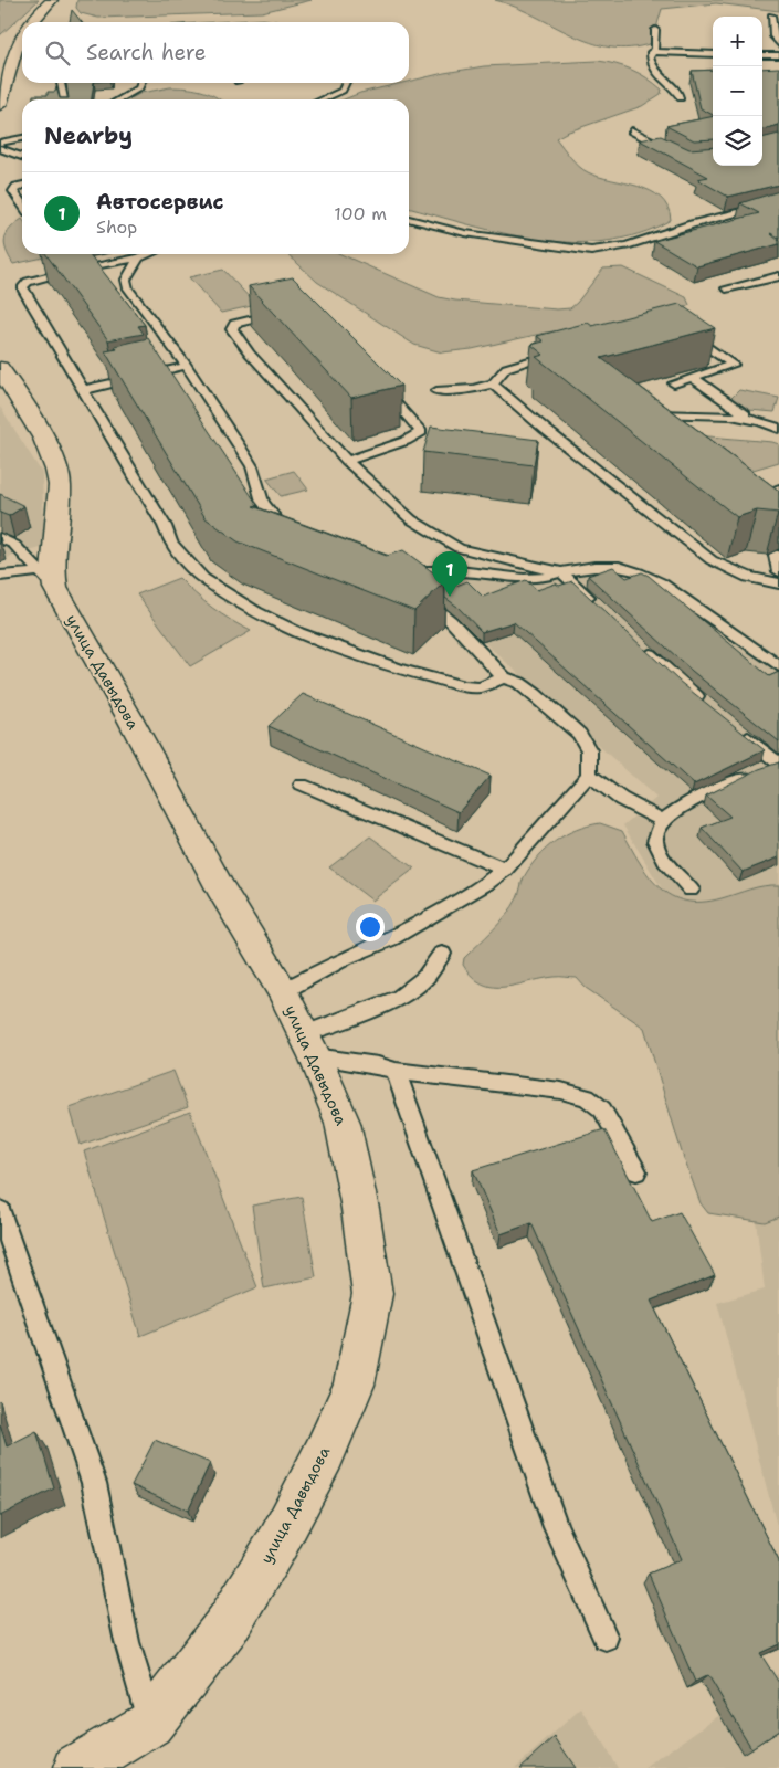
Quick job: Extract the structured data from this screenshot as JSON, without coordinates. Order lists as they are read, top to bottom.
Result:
{
  "streets": {
    "street": ["улица Давыдова"]
  },
  "page": {
    "map_buttons": ["+", "−"],
    "search": "Search here",
    "heading": "Nearby",
    "list": [
      {
        "mark": "1",
        "name": "Автосервис",
        "note": "Shop",
        "value": "100 m"
      }
    ],
    "pins": "1"
  }
}
